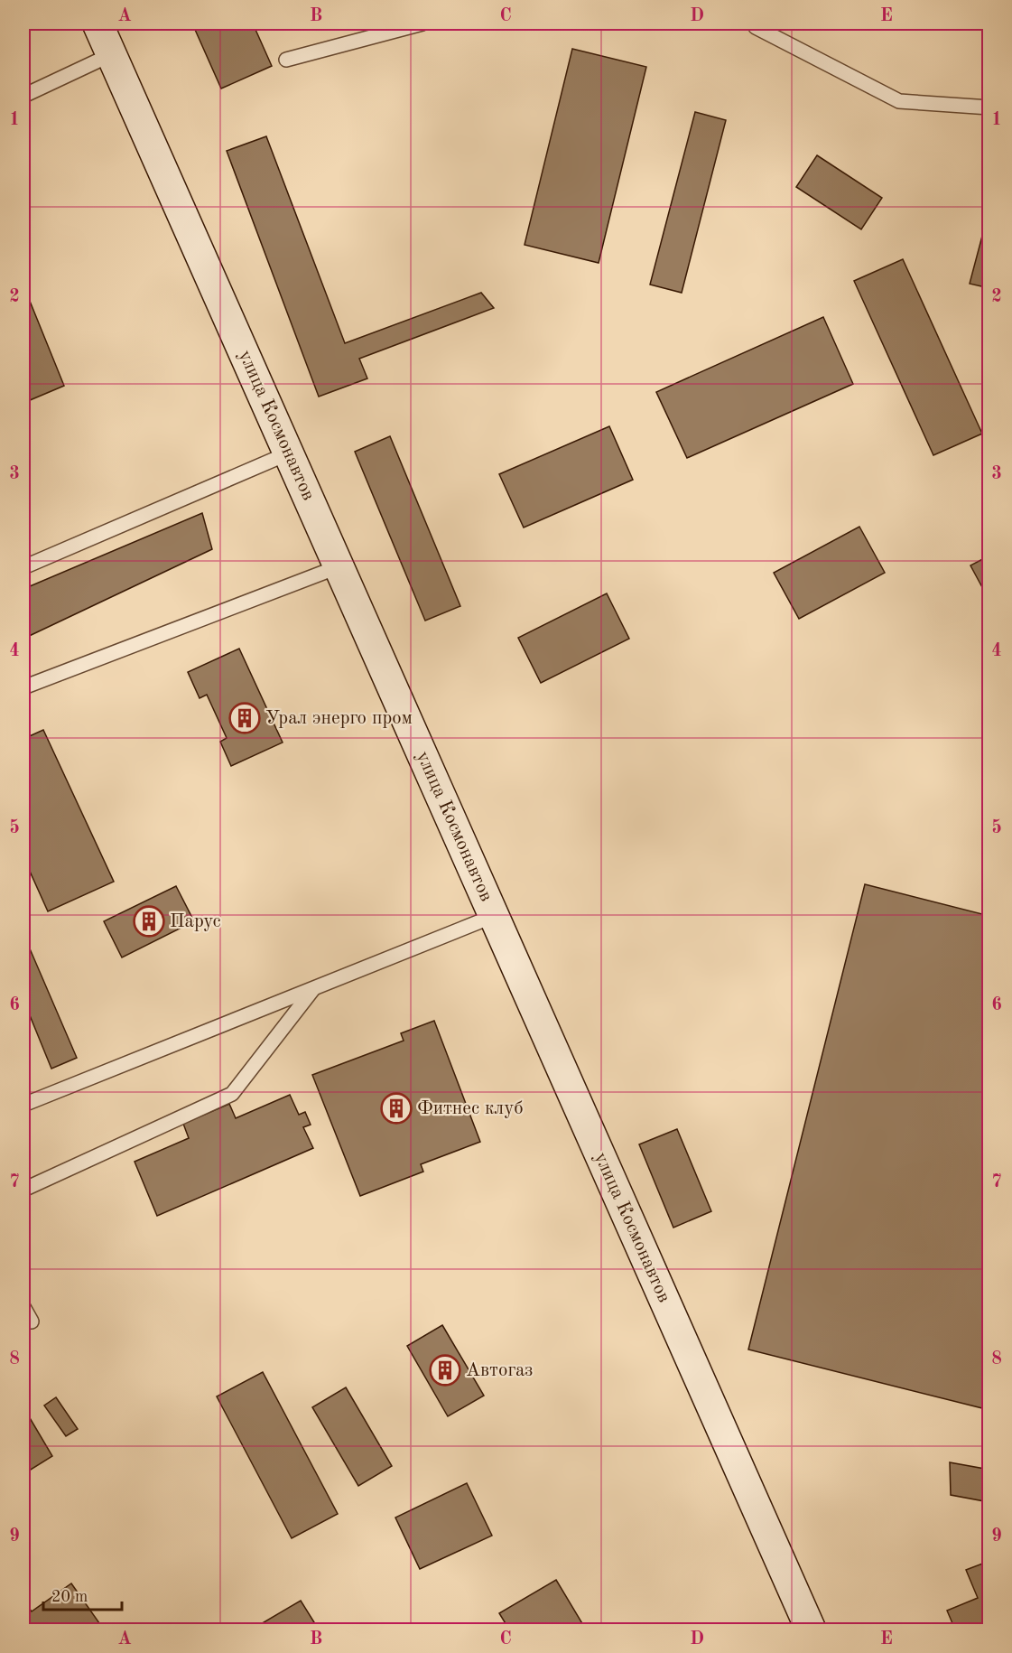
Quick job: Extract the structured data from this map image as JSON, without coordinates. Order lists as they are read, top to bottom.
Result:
{
  "streets": {
    "main road": ["улица Космонавтов"]
  },
  "places": {
    "building": [
      "Урал энерго пром",
      "Парус",
      "Фитнес клуб",
      "Автогаз"
    ]
  },
  "scale_bar": "20 m",
  "grid": {
    "columns": [
      "A",
      "B",
      "C",
      "D",
      "E"
    ],
    "rows": [
      "1",
      "2",
      "3",
      "4",
      "5",
      "6",
      "7",
      "8",
      "9"
    ]
  }
}
